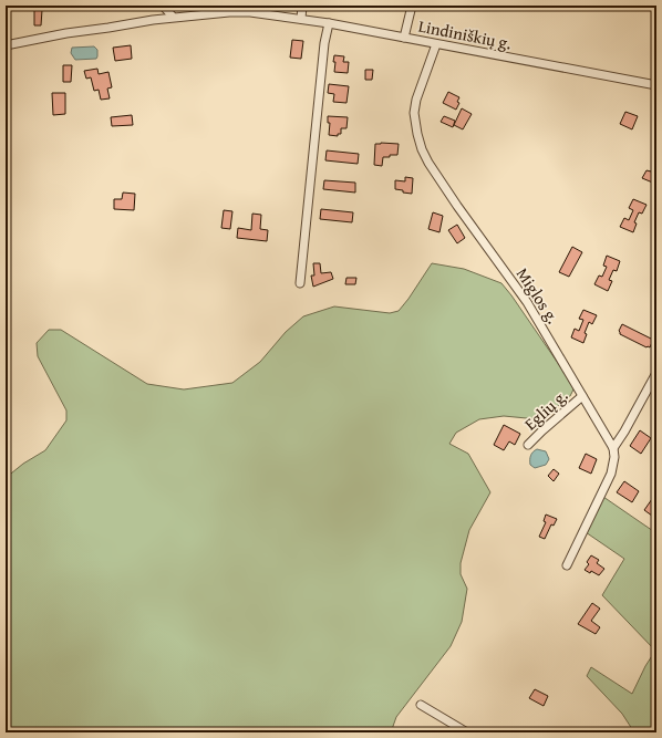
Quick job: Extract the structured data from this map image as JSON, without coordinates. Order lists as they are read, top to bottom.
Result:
{
  "streets": {
    "street": ["Lindiniškių g.", "Miglos g.", "Eglių g."]
  },
  "crossings": [
    ["Lindiniškių g.", "Miglos g."],
    ["Miglos g.", "Eglių g."]
  ]
}
